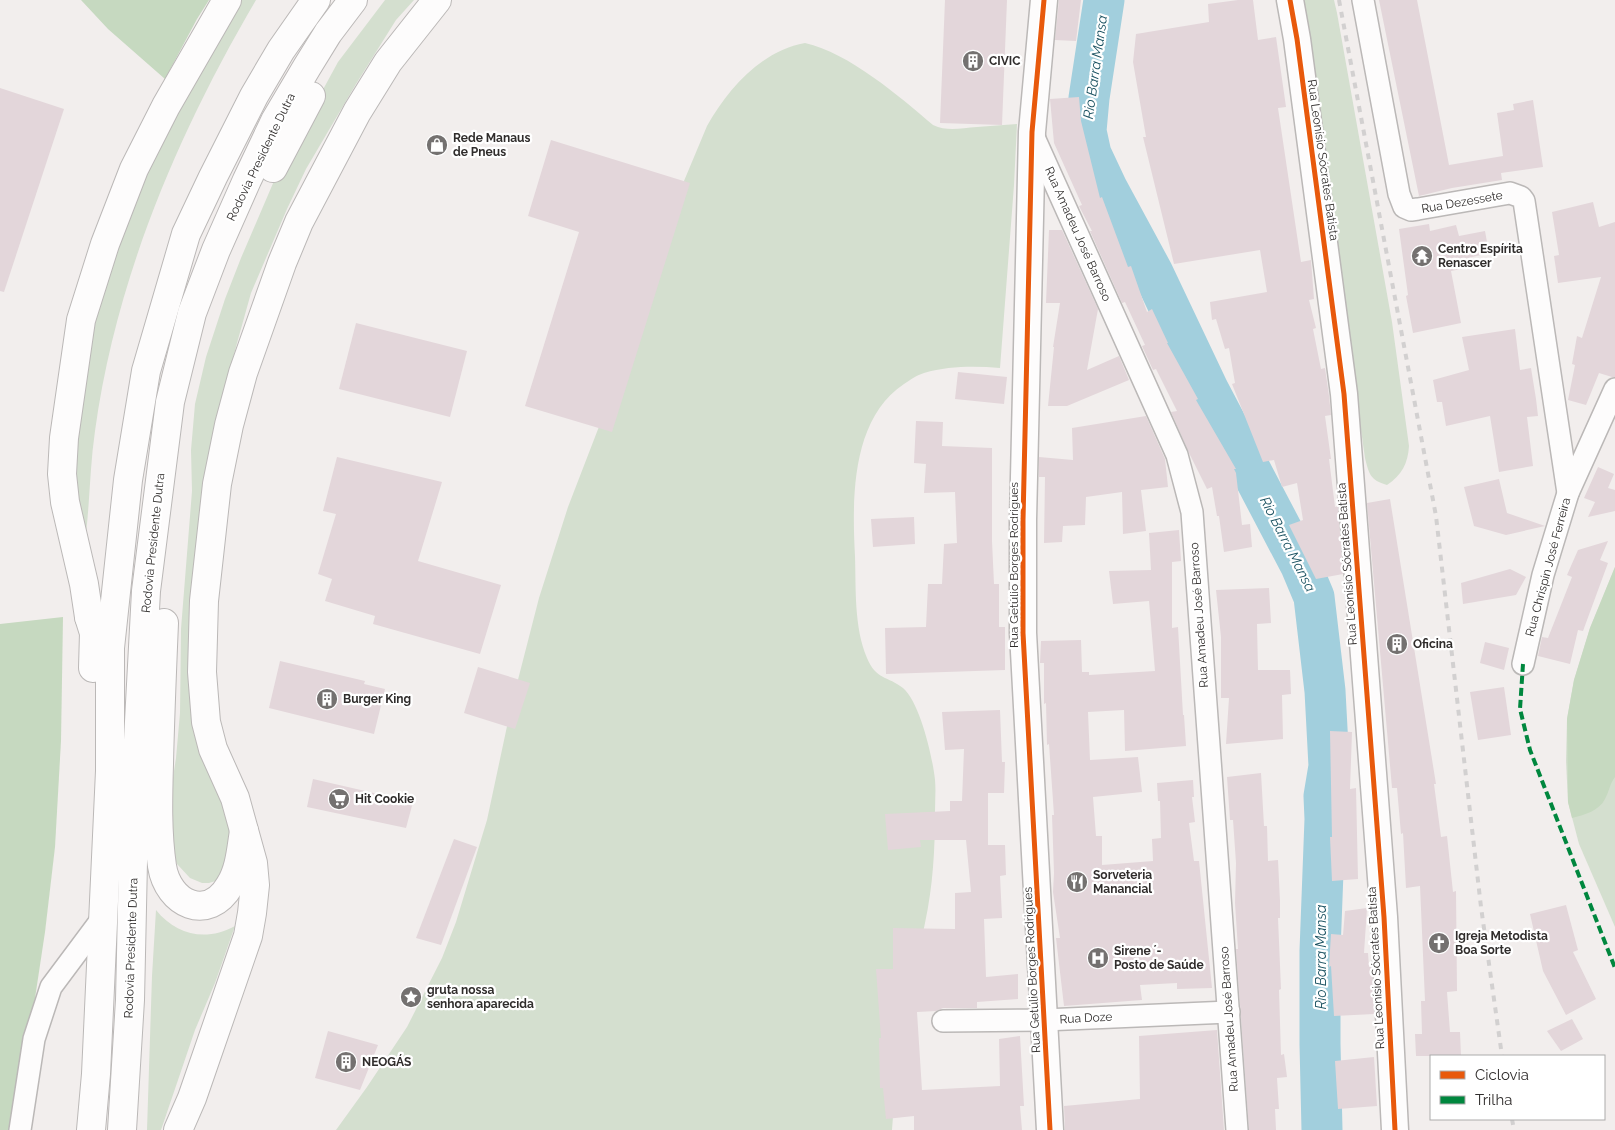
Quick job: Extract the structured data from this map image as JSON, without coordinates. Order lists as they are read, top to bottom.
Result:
{
  "streets": {
    "main road": ["Rodovia Presidente Dutra"],
    "street": [
      "Rua Leonísio Sócrates Batista",
      "Rua Dezessete",
      "Rua Amadeu José Barroso",
      "Rua Getúlio Borges Rodrigues",
      "Rua Chrispin José Ferreira",
      "Rua Doze"
    ]
  },
  "crossings": [
    ["Rua Dezessete", "Rua Chrispin José Ferreira"],
    ["Rua Amadeu José Barroso", "Rua Getúlio Borges Rodrigues"],
    ["Rua Amadeu José Barroso", "Rua Doze"],
    ["Rua Getúlio Borges Rodrigues", "Rua Doze"]
  ],
  "water": ["Rio Barra Mansa"],
  "places": {
    "building": [
      "CIVIC",
      "Oficina",
      "Burger King",
      "NEOGÁS"
    ],
    "shop": ["Rede Manaus de Pneus"],
    "temple": ["Centro Espírita Renascer"],
    "supermarket": ["Hit Cookie"],
    "restaurant": ["Sorveteria Manancial"],
    "church": ["Igreja Metodista Boa Sorte"],
    "hospital": ["Sirene ´- Posto de Saúde"],
    "place": ["gruta nossa senhora aparecida"]
  },
  "legend": ["Ciclovia", "Trilha"]
}
